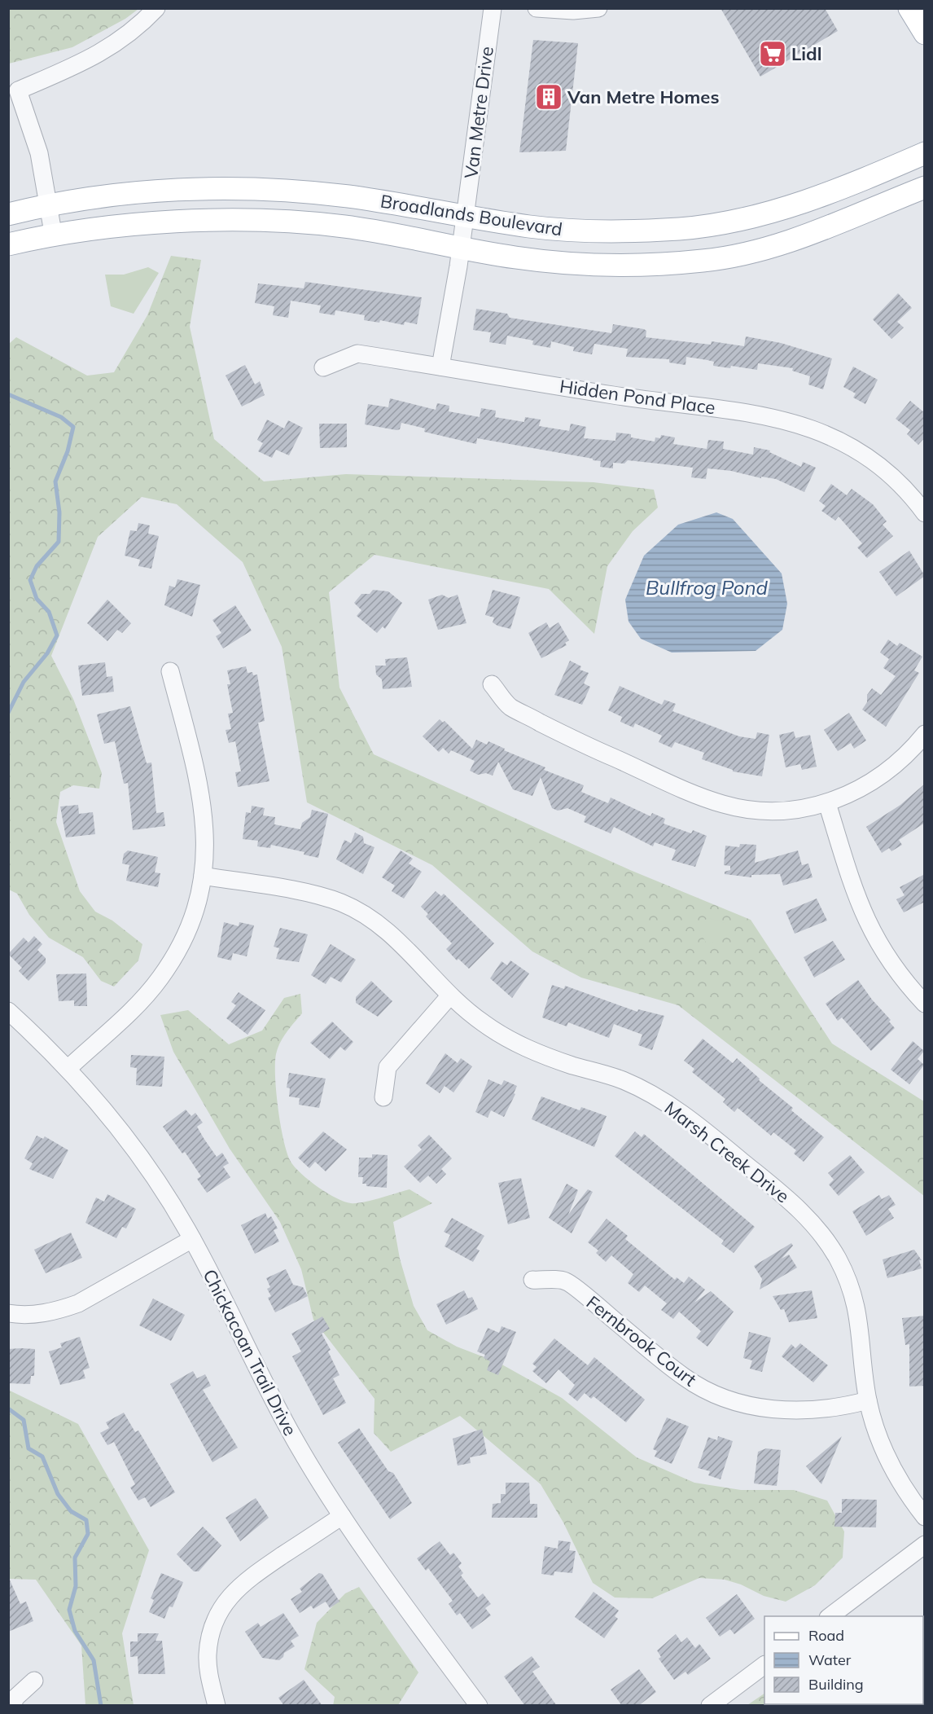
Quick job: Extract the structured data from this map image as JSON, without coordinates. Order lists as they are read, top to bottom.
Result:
{
  "streets": {
    "main road": ["Broadlands Boulevard"],
    "street": [
      "Van Metre Drive",
      "Hidden Pond Place",
      "Marsh Creek Drive",
      "Fernbrook Court",
      "Chickacoan Trail Drive"
    ]
  },
  "crossings": [
    ["Van Metre Drive", "Broadlands Boulevard"],
    ["Van Metre Drive", "Hidden Pond Place"],
    ["Marsh Creek Drive", "Fernbrook Court"]
  ],
  "water": ["Bullfrog Pond"],
  "places": {
    "supermarket": ["Lidl"],
    "building": ["Van Metre Homes"]
  },
  "legend": ["Road", "Water", "Building"]
}
